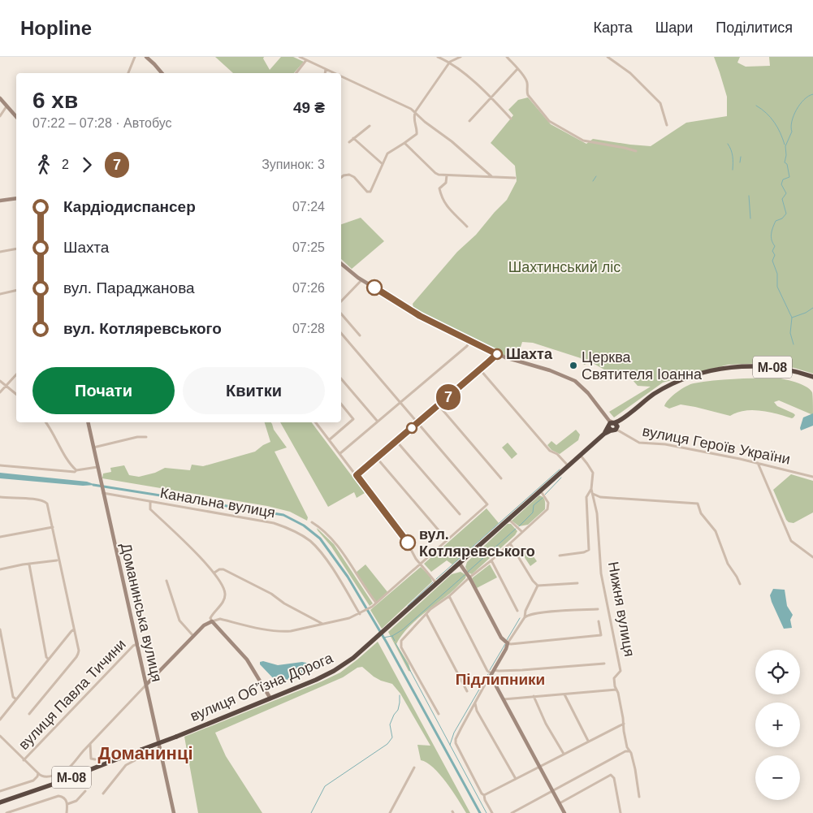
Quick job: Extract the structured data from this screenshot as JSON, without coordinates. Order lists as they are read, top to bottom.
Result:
{
  "streets": {
    "highway": ["М-08", "вулиця Обʼїзна Дорога"],
    "street": [
      "вулиця Героїв України",
      "Канальна вулиця",
      "Нижня вулиця",
      "Доманинська вулиця",
      "вулиця Павла Тичини"
    ]
  },
  "crossings": [
    ["вулиця Героїв України", "вулиця Обʼїзна Дорога"],
    ["Канальна вулиця", "Доманинська вулиця"],
    ["Доманинська вулиця", "вулиця Павла Тичини"]
  ],
  "districts": ["Підлипники", "Доманинці"],
  "parks": ["Шахтинський ліс"],
  "places": ["Шахта", "Церква Святителя Іоанна", "вул. Котляревського"],
  "lines": ["bus line 7"],
  "page": {
    "header": "Hopline",
    "nav": ["Карта", "Шари", "Поділитися"],
    "on_map": "7",
    "heading": ["6 хв", "07:22 – 07:28 · Автобус", "49 ₴"],
    "legs": ["2", "7", "Зупинок: 3"],
    "list": [
      {
        "name": "Кардіодиспансер",
        "value": "07:24"
      },
      {
        "name": "Шахта",
        "value": "07:25"
      },
      {
        "name": "вул. Параджанова",
        "value": "07:26"
      },
      {
        "name": "вул. Котляревського",
        "value": "07:28"
      }
    ],
    "buttons": ["Почати", "Квитки"],
    "map_buttons": ["+", "−"]
  }
}
